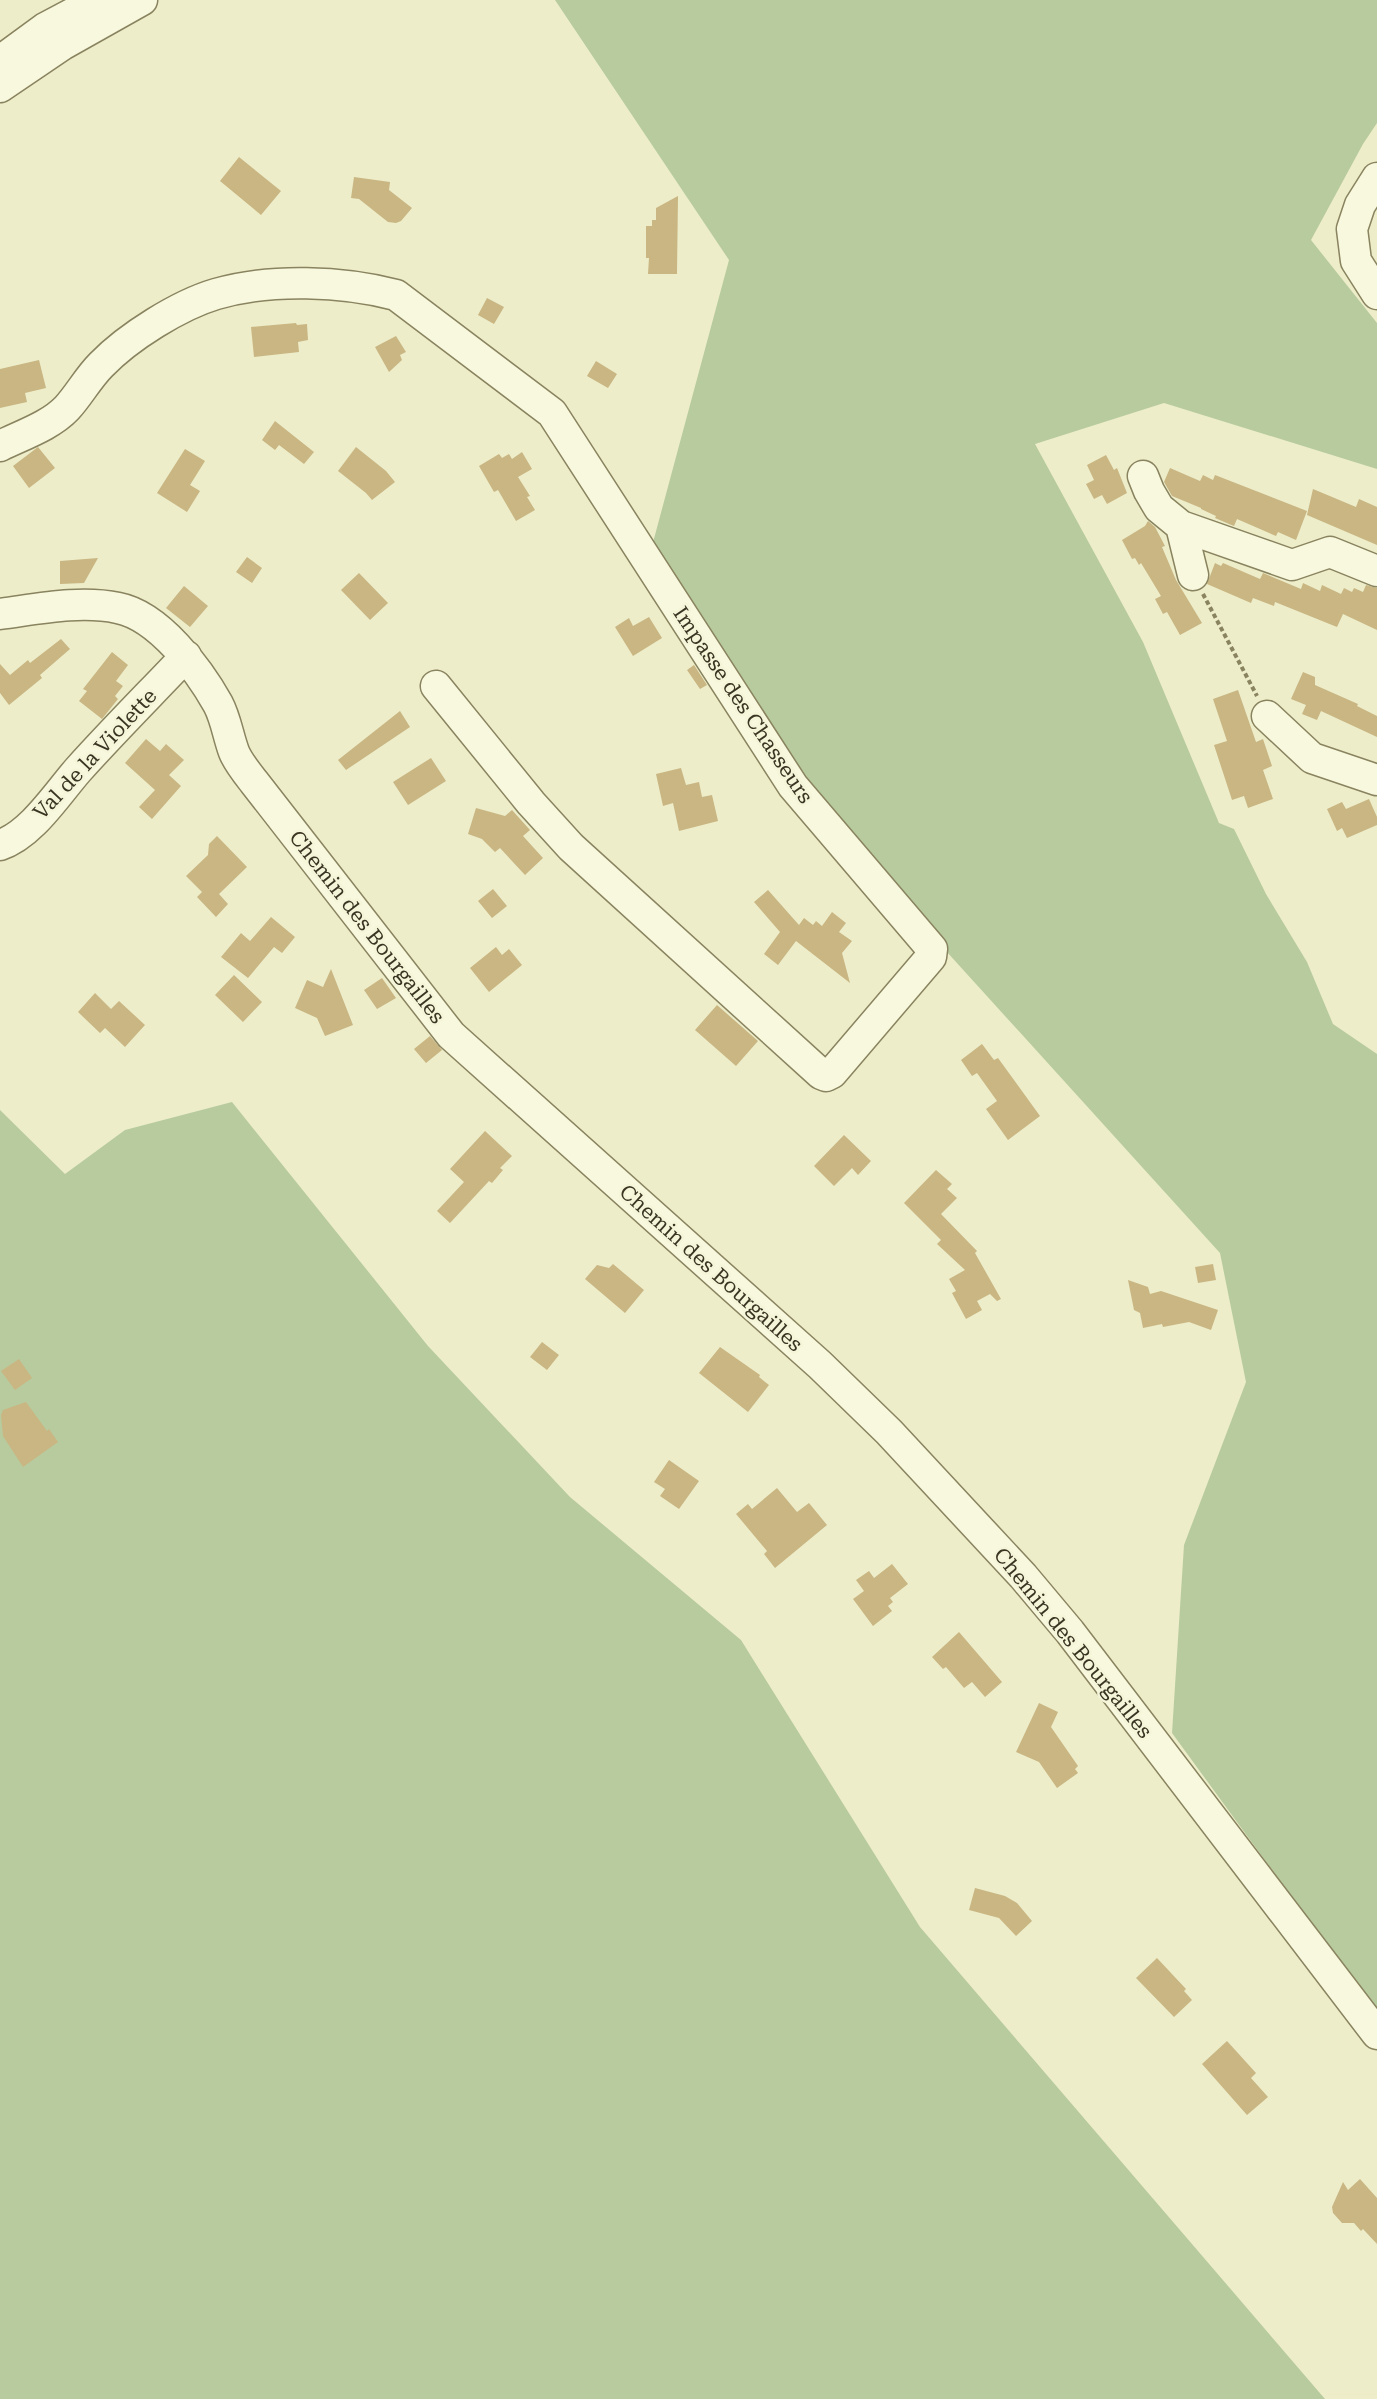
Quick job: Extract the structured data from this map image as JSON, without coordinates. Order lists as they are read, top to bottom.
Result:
{
  "streets": {
    "street": ["Impasse des Chasseurs", "Val de la Violette", "Chemin des Bourgailles"]
  },
  "crossings": [
    ["Val de la Violette", "Chemin des Bourgailles"]
  ]
}
